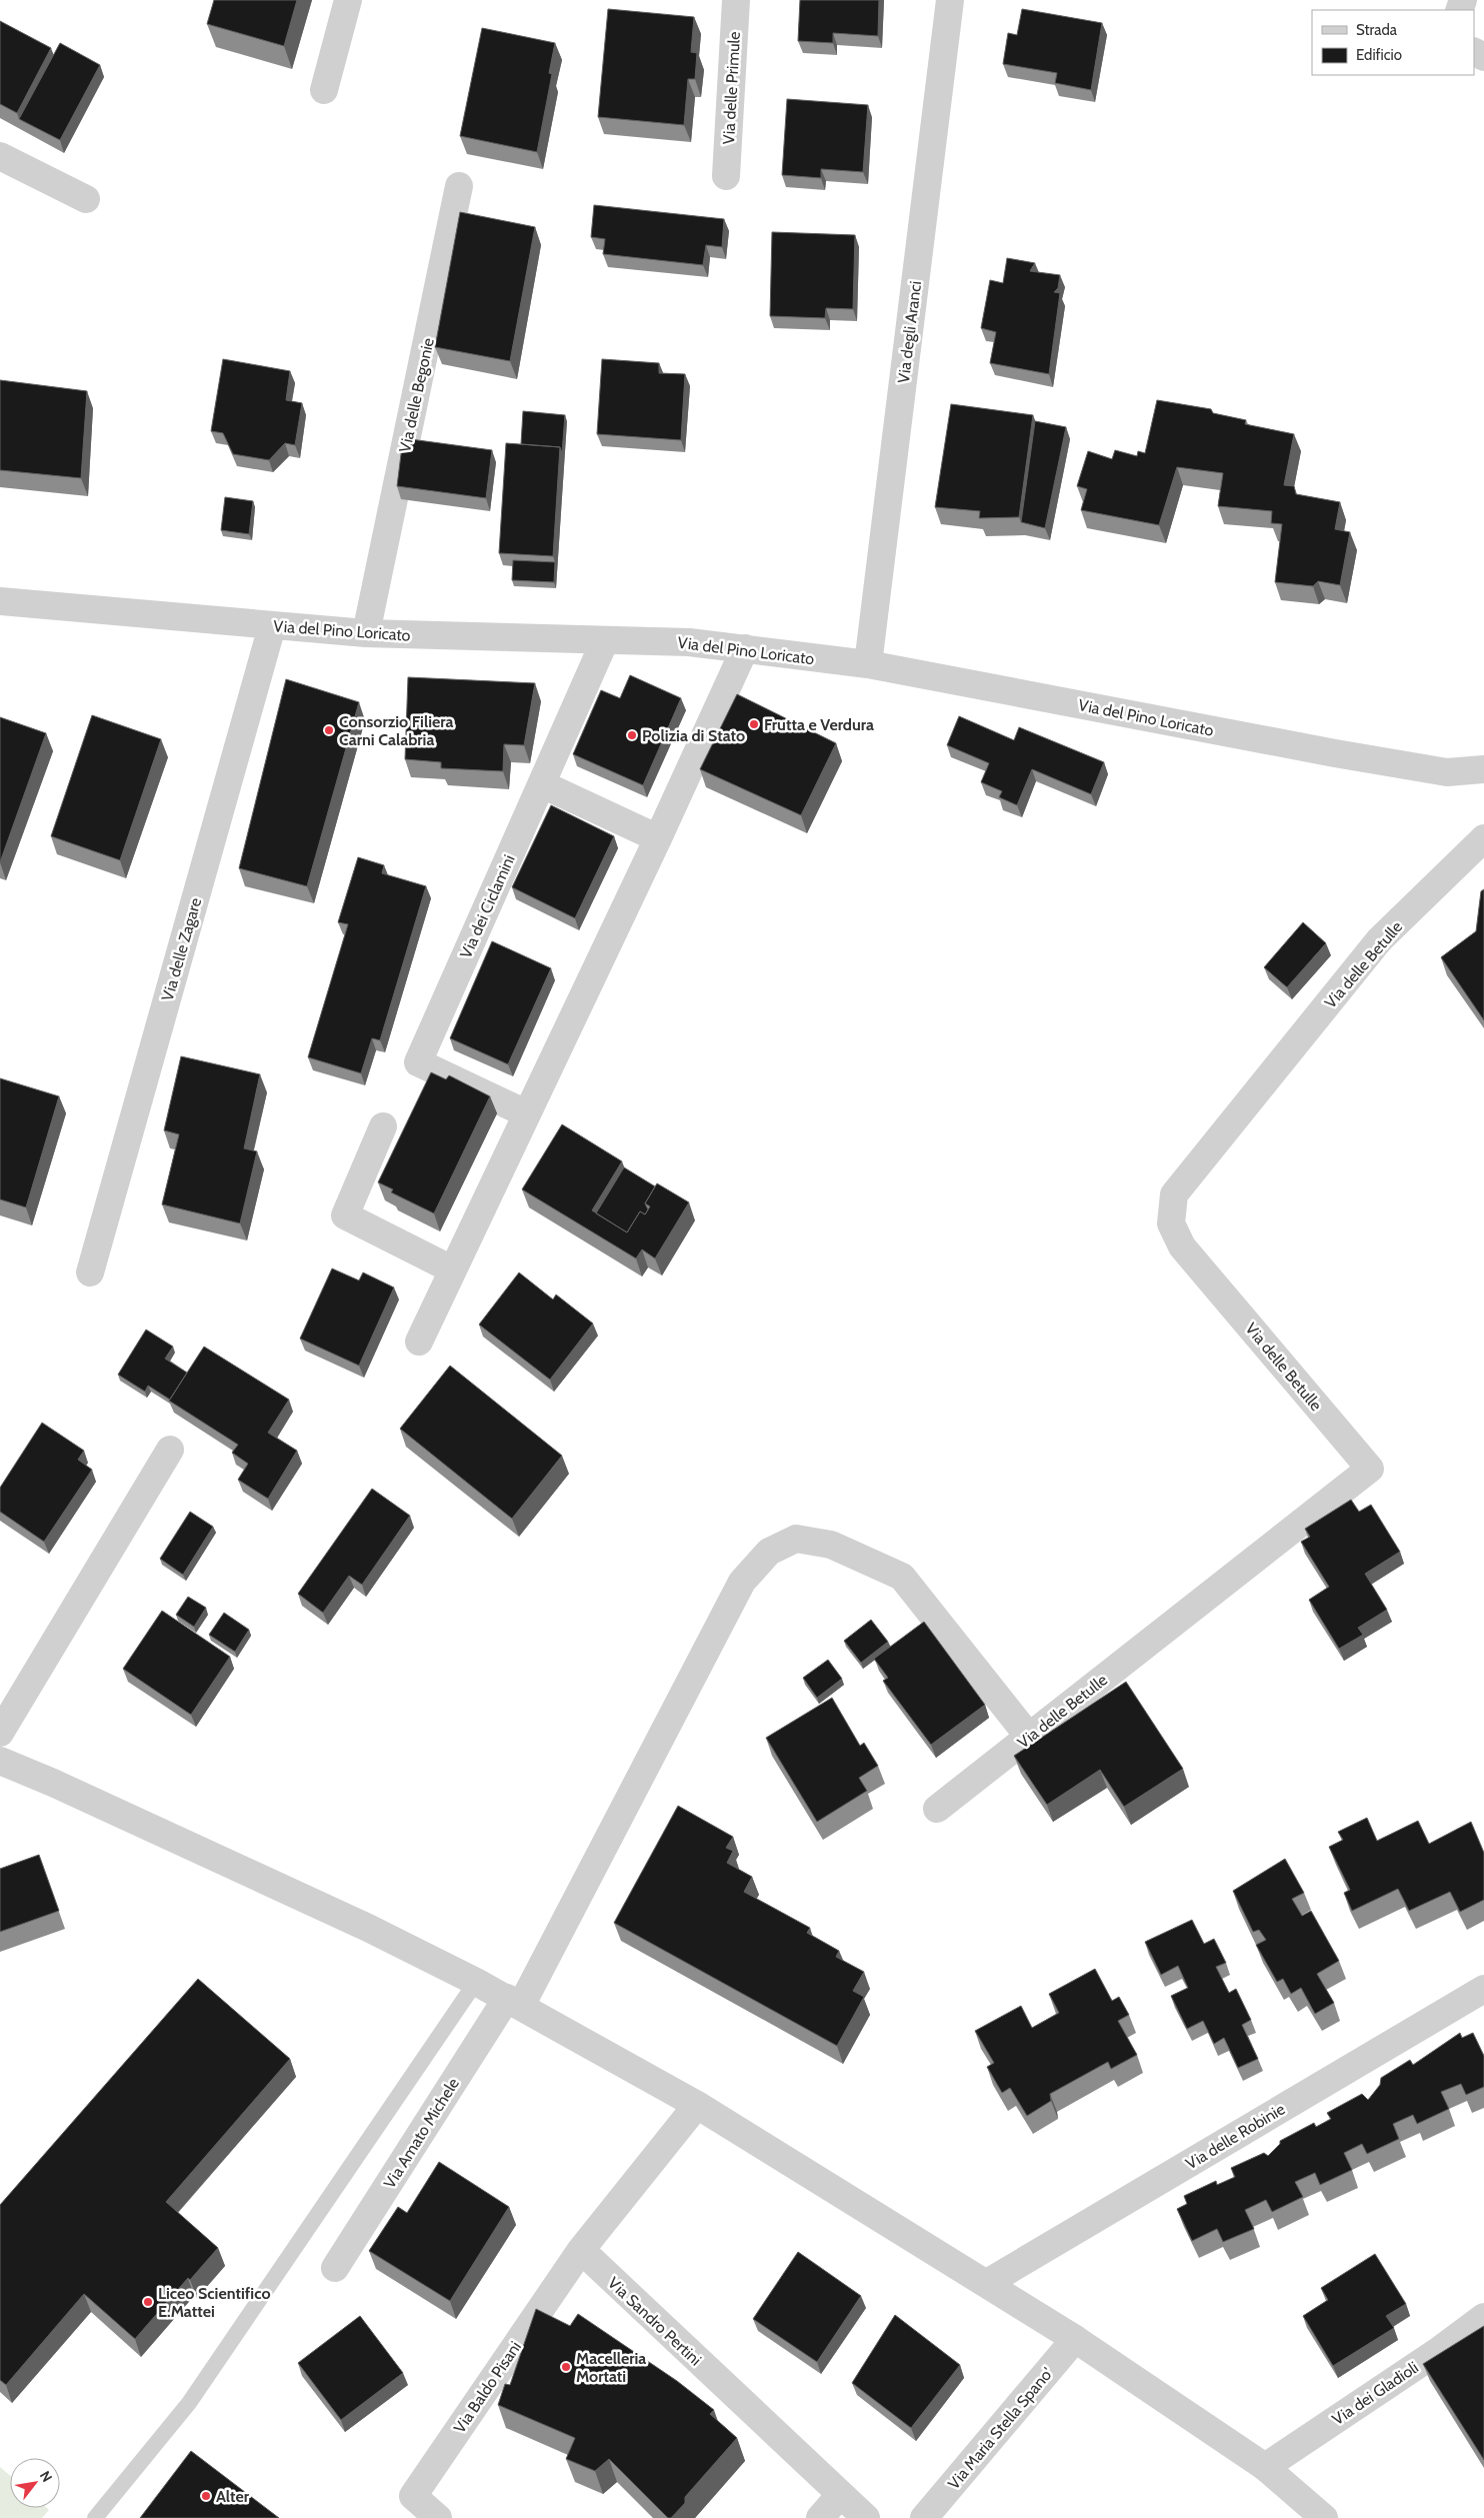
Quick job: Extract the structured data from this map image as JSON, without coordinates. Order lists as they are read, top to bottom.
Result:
{
  "streets": {
    "street": [
      "Via delle Primule",
      "Via degli Aranci",
      "Via delle Begonie",
      "Via del Pino Loricato",
      "Via dei Ciclamini",
      "Via delle Zagare",
      "Via delle Betulle",
      "Via Amato Michele",
      "Via delle Robinie",
      "Via Sandro Pertini",
      "Via Baldo Pisani",
      "Via dei Gladioli",
      "Via Maria Stella Spano'"
    ]
  },
  "crossings": [
    ["Via degli Aranci", "Via del Pino Loricato"],
    ["Via delle Begonie", "Via del Pino Loricato"],
    ["Via del Pino Loricato", "Via dei Ciclamini"],
    ["Via del Pino Loricato", "Via delle Zagare"],
    ["Via delle Betulle", "Via Amato Michele"],
    ["Via Sandro Pertini", "Via Baldo Pisani"]
  ],
  "places": [
    "Frutta e Verdura",
    "Consorzio Filiera Carni Calabria",
    "Polizia di Stato",
    "Liceo Scientifico E.Mattei",
    "Macelleria Mortati",
    "Alter"
  ],
  "legend": ["Strada", "Edificio"],
  "north": "top right"
}
